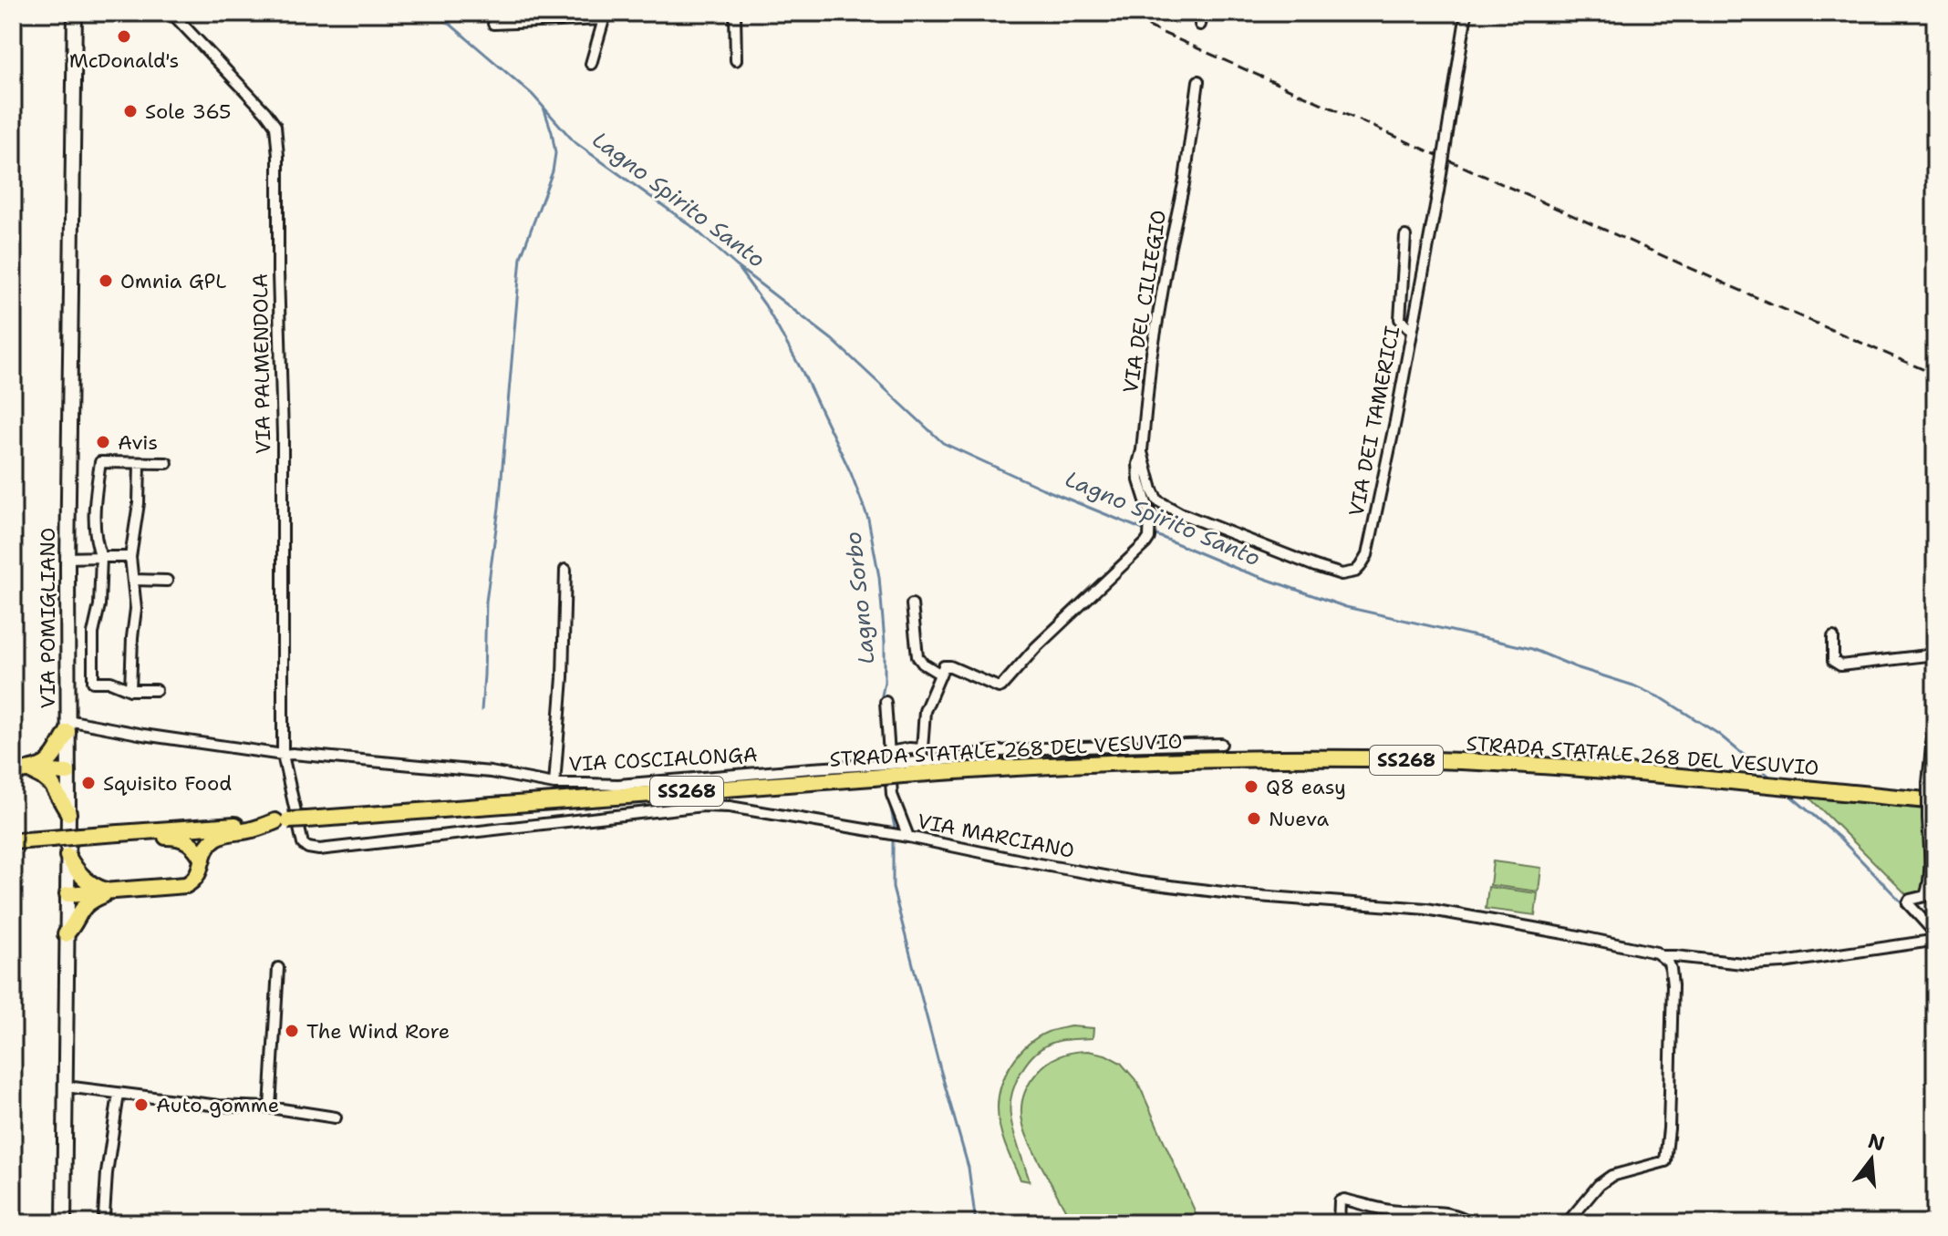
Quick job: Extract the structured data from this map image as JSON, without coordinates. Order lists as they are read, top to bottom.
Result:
{
  "streets": {
    "highway": ["STRADA STATALE 268 DEL VESUVIO", "SS268"],
    "main road": ["VIA POMIGLIANO"],
    "street": [
      "VIA DEL CILIEGIO",
      "VIA PALMENDOLA",
      "VIA DEI TAMERICI",
      "VIA COSCIALONGA",
      "VIA MARCIANO"
    ]
  },
  "crossings": [
    ["VIA DEL CILIEGIO", "VIA DEI TAMERICI"],
    ["VIA PALMENDOLA", "VIA COSCIALONGA"],
    ["VIA PALMENDOLA", "VIA MARCIANO"],
    ["VIA POMIGLIANO", "VIA COSCIALONGA"],
    ["VIA POMIGLIANO", "SS268"],
    ["STRADA STATALE 268 DEL VESUVIO", "VIA COSCIALONGA"],
    ["STRADA STATALE 268 DEL VESUVIO", "SS268"]
  ],
  "water": ["Lagno Spirito Santo", "Lagno Sorbo"],
  "places": [
    "McDonald's",
    "Sole 365",
    "Omnia GPL",
    "Avis",
    "Squisito Food",
    "Q8 easy",
    "Nueva",
    "The Wind Rore",
    "Auto gomme"
  ],
  "north": "top"
}
